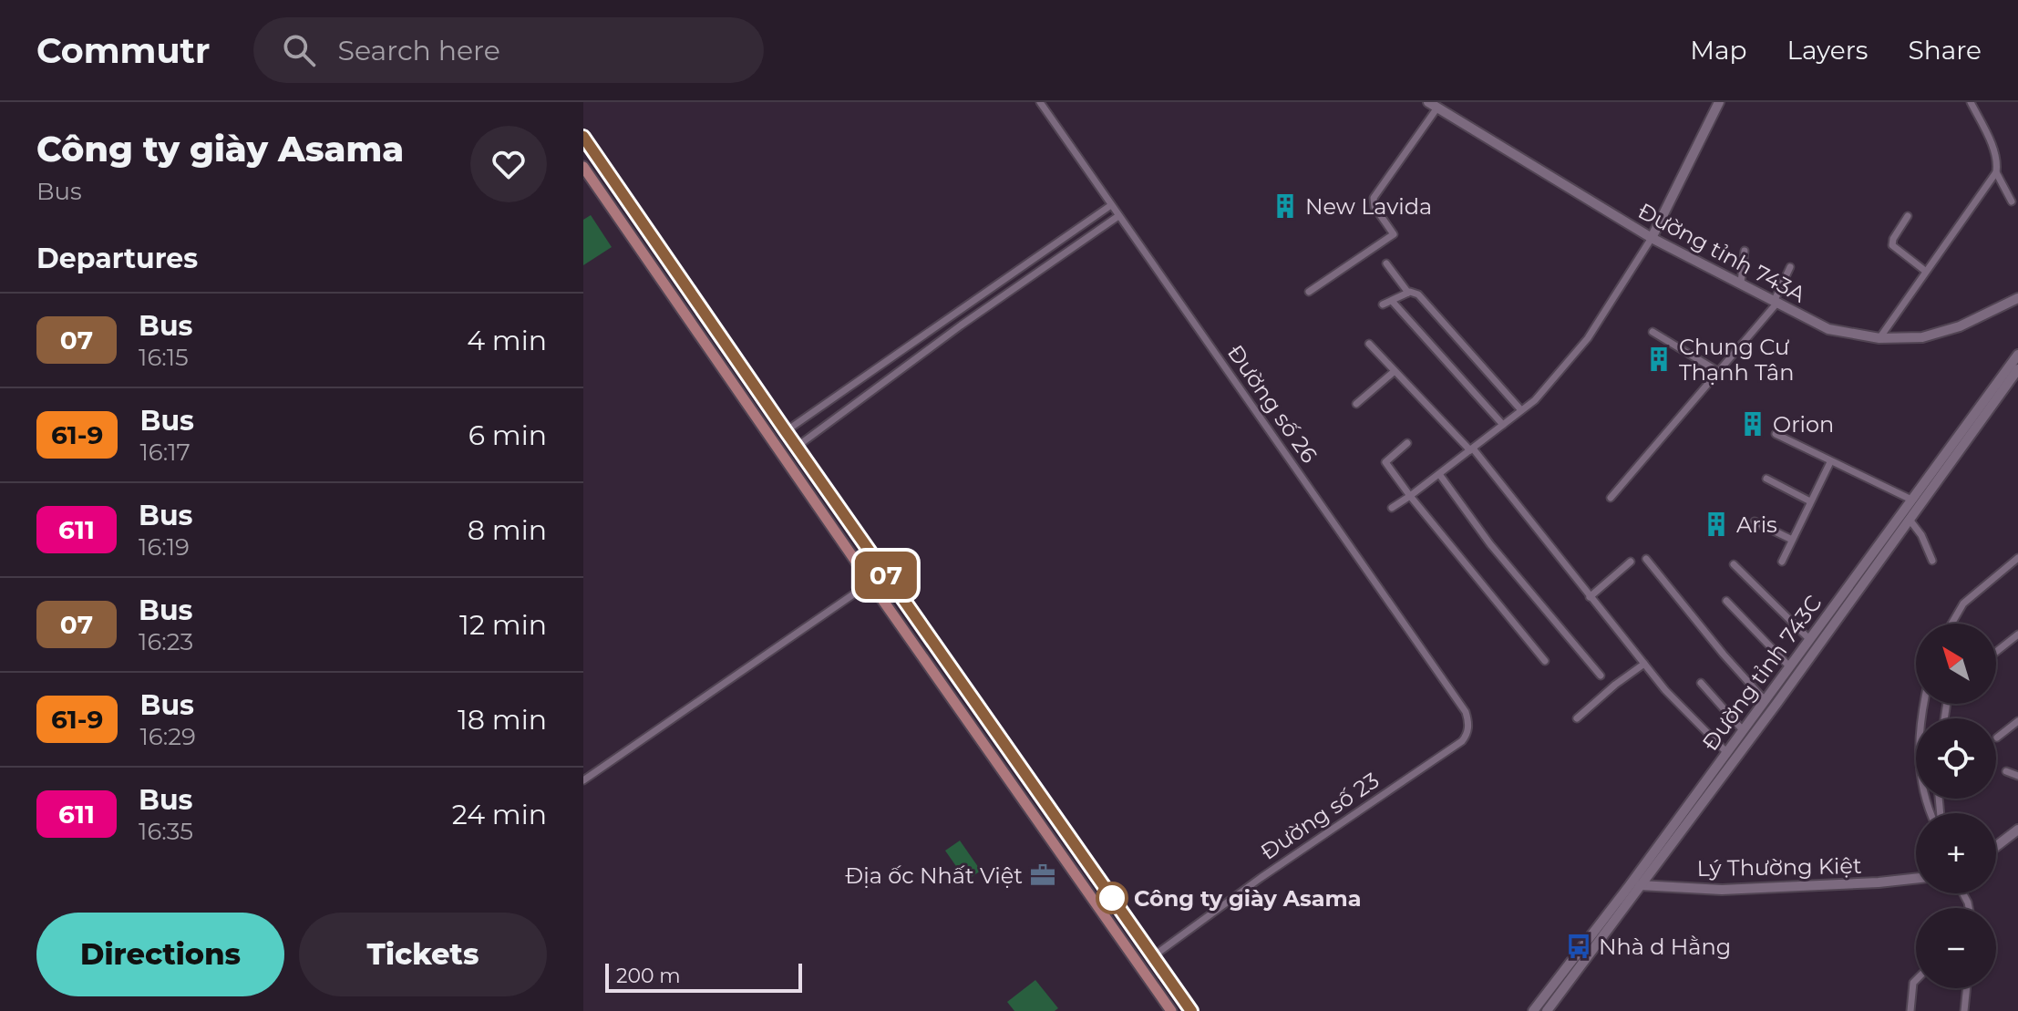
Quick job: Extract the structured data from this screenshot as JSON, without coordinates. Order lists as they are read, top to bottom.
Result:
{
  "streets": {
    "main road": ["Đường tỉnh 743A", "Đường tỉnh 743C", "Lý Thường Kiệt"],
    "street": ["Đường số 26", "Đường số 23"]
  },
  "crossings": [
    ["Đường số 26", "Đường số 23"],
    ["Đường tỉnh 743C", "Lý Thường Kiệt"]
  ],
  "places": {
    "building": [
      "New Lavida",
      "Chung Cư Thạnh Tân",
      "Orion",
      "Aris"
    ],
    "office": ["Địa ốc Nhất Việt"],
    "other": ["Công ty giày Asama"],
    "bus stop": ["Nhà d Hằng"]
  },
  "lines": ["bus line 07"],
  "scale_bar": "200 m",
  "north": "top left",
  "page": {
    "header": "Commutr",
    "search": "Search here",
    "nav": ["Map", "Layers", "Share"],
    "heading": [
      ["Công ty giày Asama", "Bus"],
      "Departures"
    ],
    "on_map": "07",
    "list": [
      {
        "mark": "07",
        "name": "Bus",
        "note": "16:15",
        "value": "4 min"
      },
      {
        "mark": "61-9",
        "name": "Bus",
        "note": "16:17",
        "value": "6 min"
      },
      {
        "mark": "611",
        "name": "Bus",
        "note": "16:19",
        "value": "8 min"
      },
      {
        "mark": "07",
        "name": "Bus",
        "note": "16:23",
        "value": "12 min"
      },
      {
        "mark": "61-9",
        "name": "Bus",
        "note": "16:29",
        "value": "18 min"
      },
      {
        "mark": "611",
        "name": "Bus",
        "note": "16:35",
        "value": "24 min"
      }
    ],
    "map_buttons": ["+", "−"],
    "buttons": ["Directions", "Tickets"],
    "scale": "200 m"
  }
}
